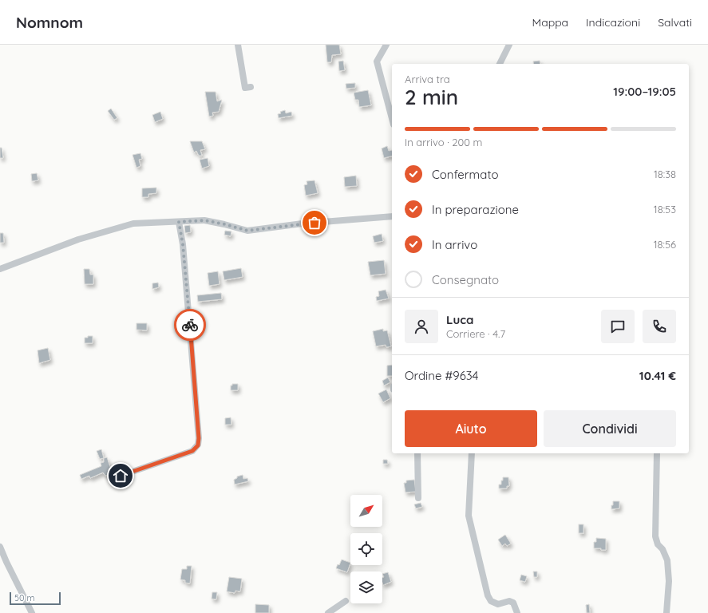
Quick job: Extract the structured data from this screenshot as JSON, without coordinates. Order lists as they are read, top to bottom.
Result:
{
  "scale_bar": "50 m",
  "north": "top right",
  "page": {
    "header": "Nomnom",
    "nav": ["Mappa", "Indicazioni", "Salvati"],
    "heading": ["2 min", "Arriva tra", "19:00–19:05"],
    "panel": [
      "Luca",
      "Corriere · 4.7",
      "Ordine #9634",
      "10.41 €"
    ],
    "bar": "In arrivo · 200 m",
    "list": [
      ["Confermato", "18:38"],
      ["In preparazione", "18:53"],
      ["In arrivo", "18:56"],
      "Consegnato"
    ],
    "buttons": ["Aiuto", "Condividi"],
    "scale": "50 m"
  }
}
